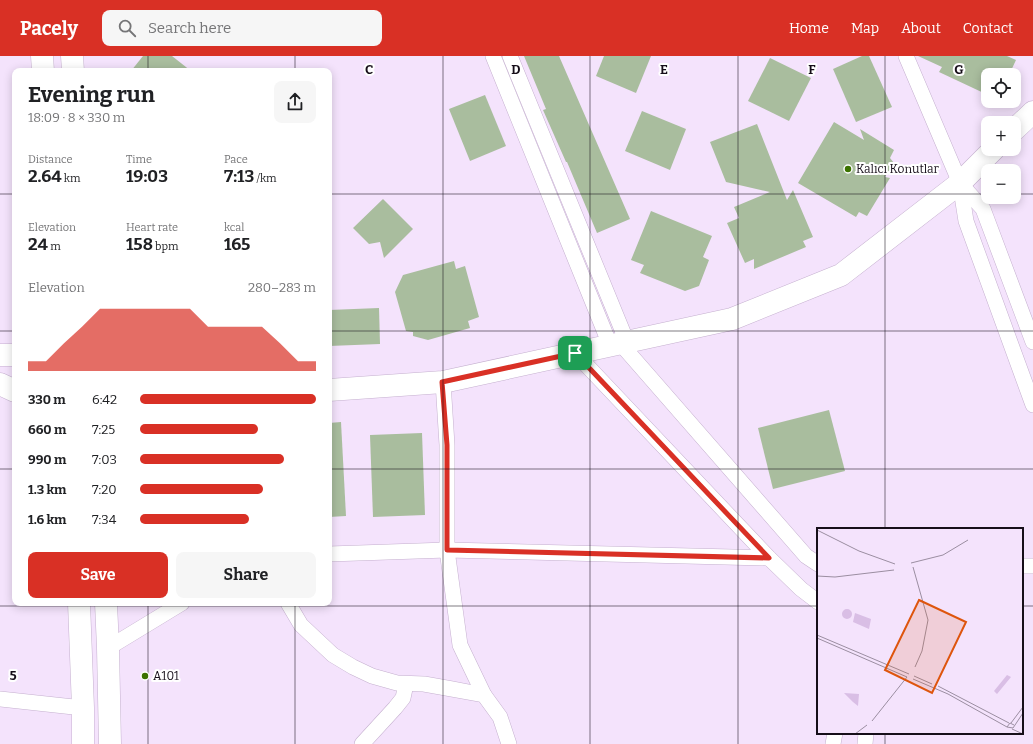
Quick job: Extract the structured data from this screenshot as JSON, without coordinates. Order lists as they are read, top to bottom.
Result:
{
  "places": ["Kalıcı Konutlar", "A101"],
  "page": {
    "header": "Pacely",
    "search": "Search here",
    "nav": [
      "Home",
      "Map",
      "About",
      "Contact"
    ],
    "map_buttons": ["+", "−"],
    "heading": ["Evening run", "18:09 · 8 × 330 m"],
    "stats": [
      ["Distance", "2.64 km"],
      ["Time", "19:03"],
      ["Pace", "7:13 /km"],
      ["Elevation", "24 m"],
      ["Heart rate", "158 bpm"],
      ["kcal", "165"]
    ],
    "chart": ["Elevation", "280–283 m"],
    "list": [
      {
        "name": "330 m",
        "note": "6:42"
      },
      {
        "name": "660 m",
        "note": "7:25"
      },
      {
        "name": "990 m",
        "note": "7:03"
      },
      {
        "name": "1.3 km",
        "note": "7:20"
      },
      {
        "name": "1.6 km",
        "note": "7:34"
      }
    ],
    "buttons": ["Save", "Share"]
  },
  "grid": {
    "columns": [
      "C",
      "D",
      "E",
      "F",
      "G"
    ],
    "rows": ["5"]
  }
}
